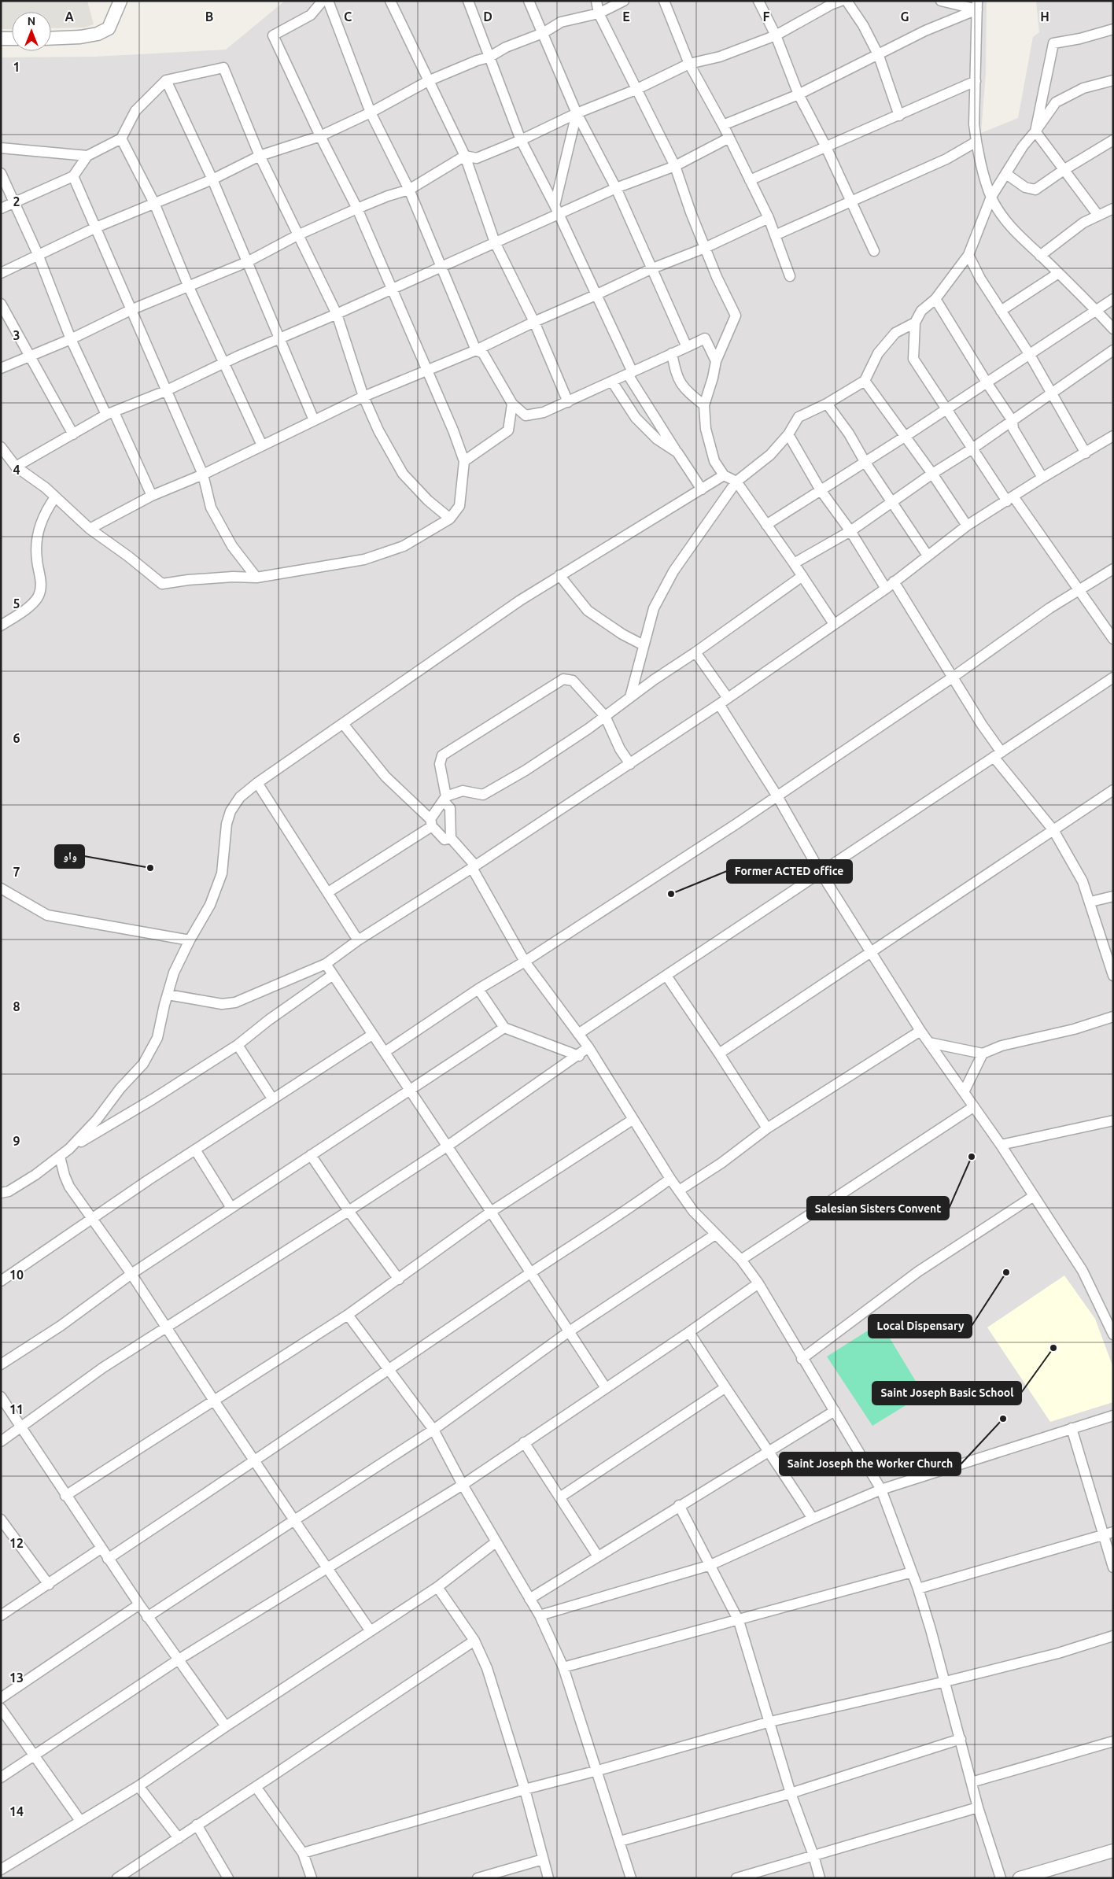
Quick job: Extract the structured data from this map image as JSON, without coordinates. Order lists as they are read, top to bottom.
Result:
{
  "places": [
    "واو",
    "Former ACTED office",
    "Salesian Sisters Convent",
    "Local Dispensary",
    "Saint Joseph Basic School",
    "Saint Joseph the Worker Church"
  ],
  "north": "top",
  "grid": {
    "columns": [
      "A",
      "B",
      "C",
      "D",
      "E",
      "F",
      "G",
      "H"
    ],
    "rows": [
      "1",
      "2",
      "3",
      "4",
      "5",
      "6",
      "7",
      "8",
      "9",
      "10",
      "11",
      "12",
      "13",
      "14"
    ]
  }
}
